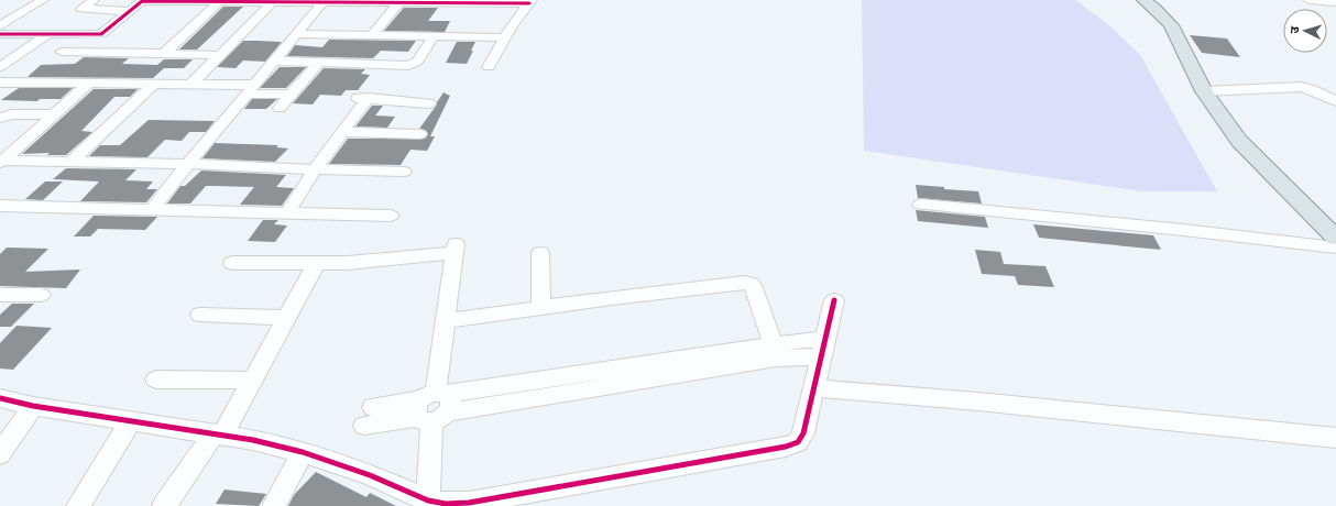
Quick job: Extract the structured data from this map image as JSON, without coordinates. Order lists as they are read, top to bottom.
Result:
{
  "north": "left"
}
